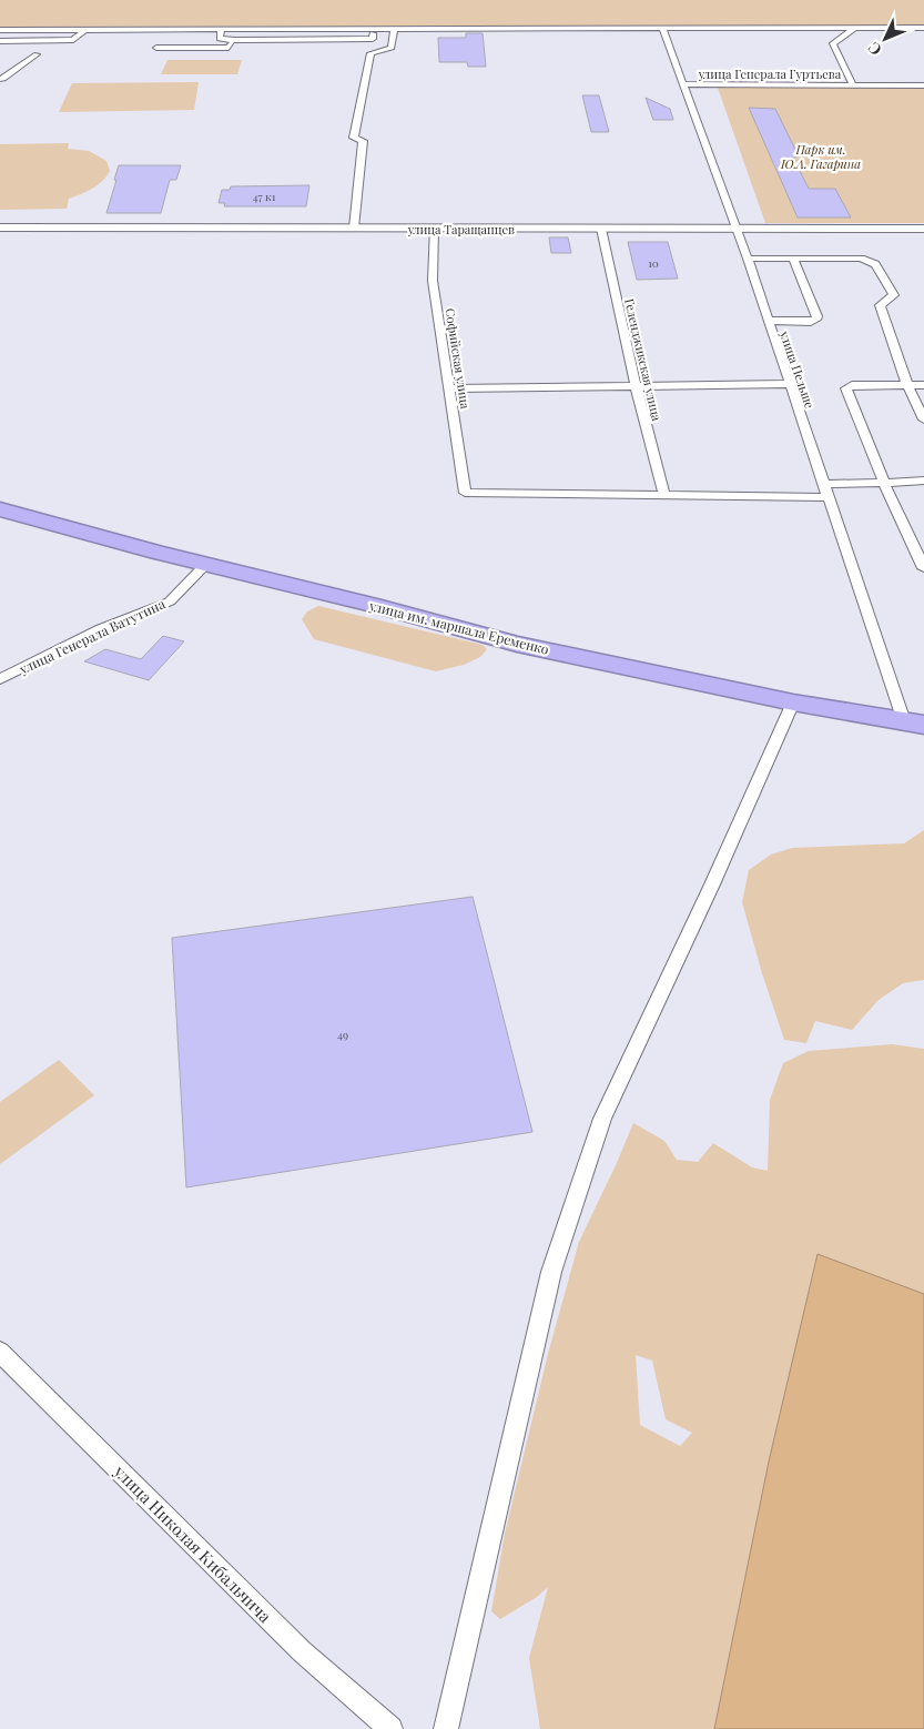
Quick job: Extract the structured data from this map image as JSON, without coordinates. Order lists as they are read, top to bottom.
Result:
{
  "streets": {
    "highway": ["улица им. маршала Еременко"],
    "street": [
      "улица Генерала Гуртьева",
      "улица Таращанцев",
      "Софийская улица",
      "Геленджикская улица",
      "улица Пельше",
      "улица Генерала Ватутина",
      "улица Николая Кибальчича"
    ]
  },
  "crossings": [
    ["улица Генерала Гуртьева", "улица Пельше"],
    ["улица Таращанцев", "Софийская улица"],
    ["улица Таращанцев", "Геленджикская улица"],
    ["улица Таращанцев", "улица Пельше"],
    ["Софийская улица", "Геленджикская улица"],
    ["улица Пельше", "улица им. маршала Еременко"],
    ["улица им. маршала Еременко", "улица Генерала Ватутина"]
  ],
  "parks": ["Парк им. Ю.А. Гагарина"],
  "house_numbers": ["47 к1", "10", "49"],
  "north": "bottom left"
}
